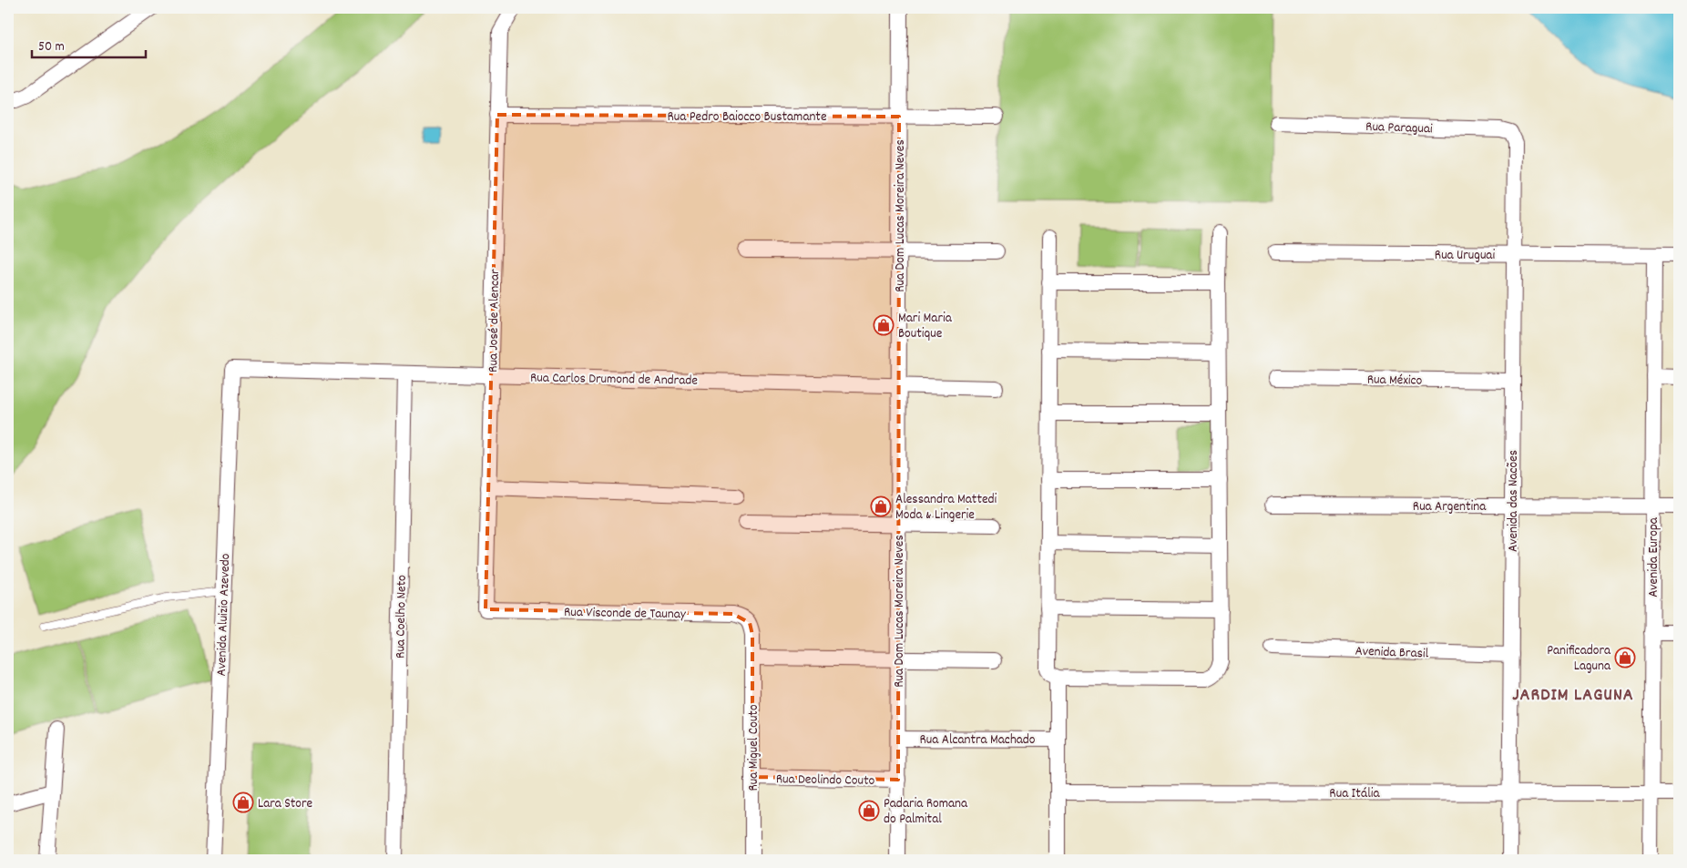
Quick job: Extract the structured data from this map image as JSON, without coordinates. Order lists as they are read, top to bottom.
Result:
{
  "streets": {
    "street": [
      "Rua Pedro Baiocco Bustamante",
      "Rua Paraguai",
      "Rua Dom Lucas Moreira Neves",
      "Rua Uruguai",
      "Rua José de Alencar",
      "Rua Carlos Drumond de Andrade",
      "Rua México",
      "Avenida das Nacões",
      "Rua Argentina",
      "Avenida Europa",
      "Rua Visconde de Taunay",
      "Avenida Aluizio Azevedo",
      "Rua Coelho Neto",
      "Avenida Brasil",
      "Rua Alcantra Machado",
      "Rua Miguel Couto",
      "Rua Deolindo Couto",
      "Rua Itália"
    ]
  },
  "crossings": [
    ["Rua Pedro Baiocco Bustamante", "Rua Dom Lucas Moreira Neves"],
    ["Rua Pedro Baiocco Bustamante", "Rua José de Alencar"],
    ["Rua Paraguai", "Avenida das Nacões"],
    ["Rua Dom Lucas Moreira Neves", "Rua Carlos Drumond de Andrade"],
    ["Rua Dom Lucas Moreira Neves", "Rua Alcantra Machado"],
    ["Rua Dom Lucas Moreira Neves", "Rua Deolindo Couto"],
    ["Rua Uruguai", "Avenida das Nacões"],
    ["Rua Uruguai", "Avenida Europa"],
    ["Rua José de Alencar", "Rua Carlos Drumond de Andrade"],
    ["Rua José de Alencar", "Rua Visconde de Taunay"],
    ["Rua Carlos Drumond de Andrade", "Avenida Aluizio Azevedo"],
    ["Rua Carlos Drumond de Andrade", "Rua Coelho Neto"],
    ["Rua México", "Avenida das Nacões"],
    ["Avenida das Nacões", "Rua Argentina"],
    ["Avenida das Nacões", "Avenida Brasil"],
    ["Avenida das Nacões", "Rua Itália"],
    ["Rua Argentina", "Avenida Europa"],
    ["Avenida Europa", "Rua Itália"],
    ["Rua Visconde de Taunay", "Rua Miguel Couto"],
    ["Rua Miguel Couto", "Rua Deolindo Couto"]
  ],
  "districts": ["JARDIM LAGUNA"],
  "places": {
    "shop": [
      "Mari Maria Boutique",
      "Alessandra Mattedi Moda & Lingerie",
      "Panificadora Laguna",
      "Lara Store",
      "Padaria Romana do Palmital"
    ]
  },
  "scale_bar": "50 m"
}
